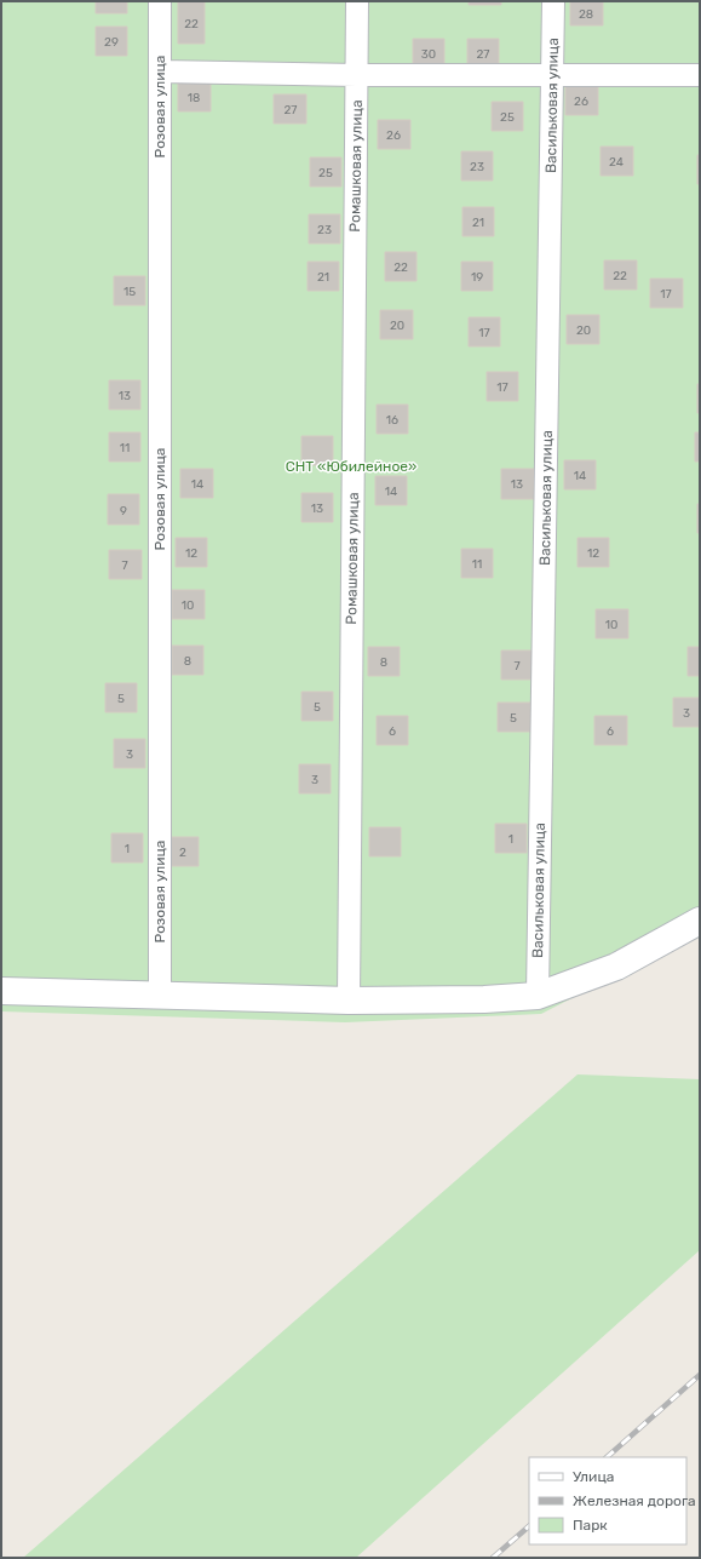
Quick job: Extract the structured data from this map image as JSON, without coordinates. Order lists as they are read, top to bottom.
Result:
{
  "streets": {
    "street": ["Васильковая улица", "Розовая улица", "Ромашковая улица"]
  },
  "parks": ["СНТ «Юбилейное»"],
  "house_numbers": [
    "28",
    "22",
    "29",
    "30",
    "27",
    "18",
    "26",
    "27",
    "25",
    "26",
    "24",
    "23",
    "25",
    "21",
    "23",
    "22",
    "22",
    "21",
    "19",
    "15",
    "17",
    "20",
    "20",
    "17",
    "17",
    "13",
    "16",
    "11",
    "14",
    "14",
    "13",
    "14",
    "13",
    "9",
    "12",
    "12",
    "11",
    "7",
    "10",
    "10",
    "8",
    "8",
    "7",
    "5",
    "5",
    "3",
    "5",
    "6",
    "6",
    "3",
    "3",
    "1",
    "1",
    "2"
  ],
  "legend": ["Улица", "Железная дорога", "Парк"]
}
